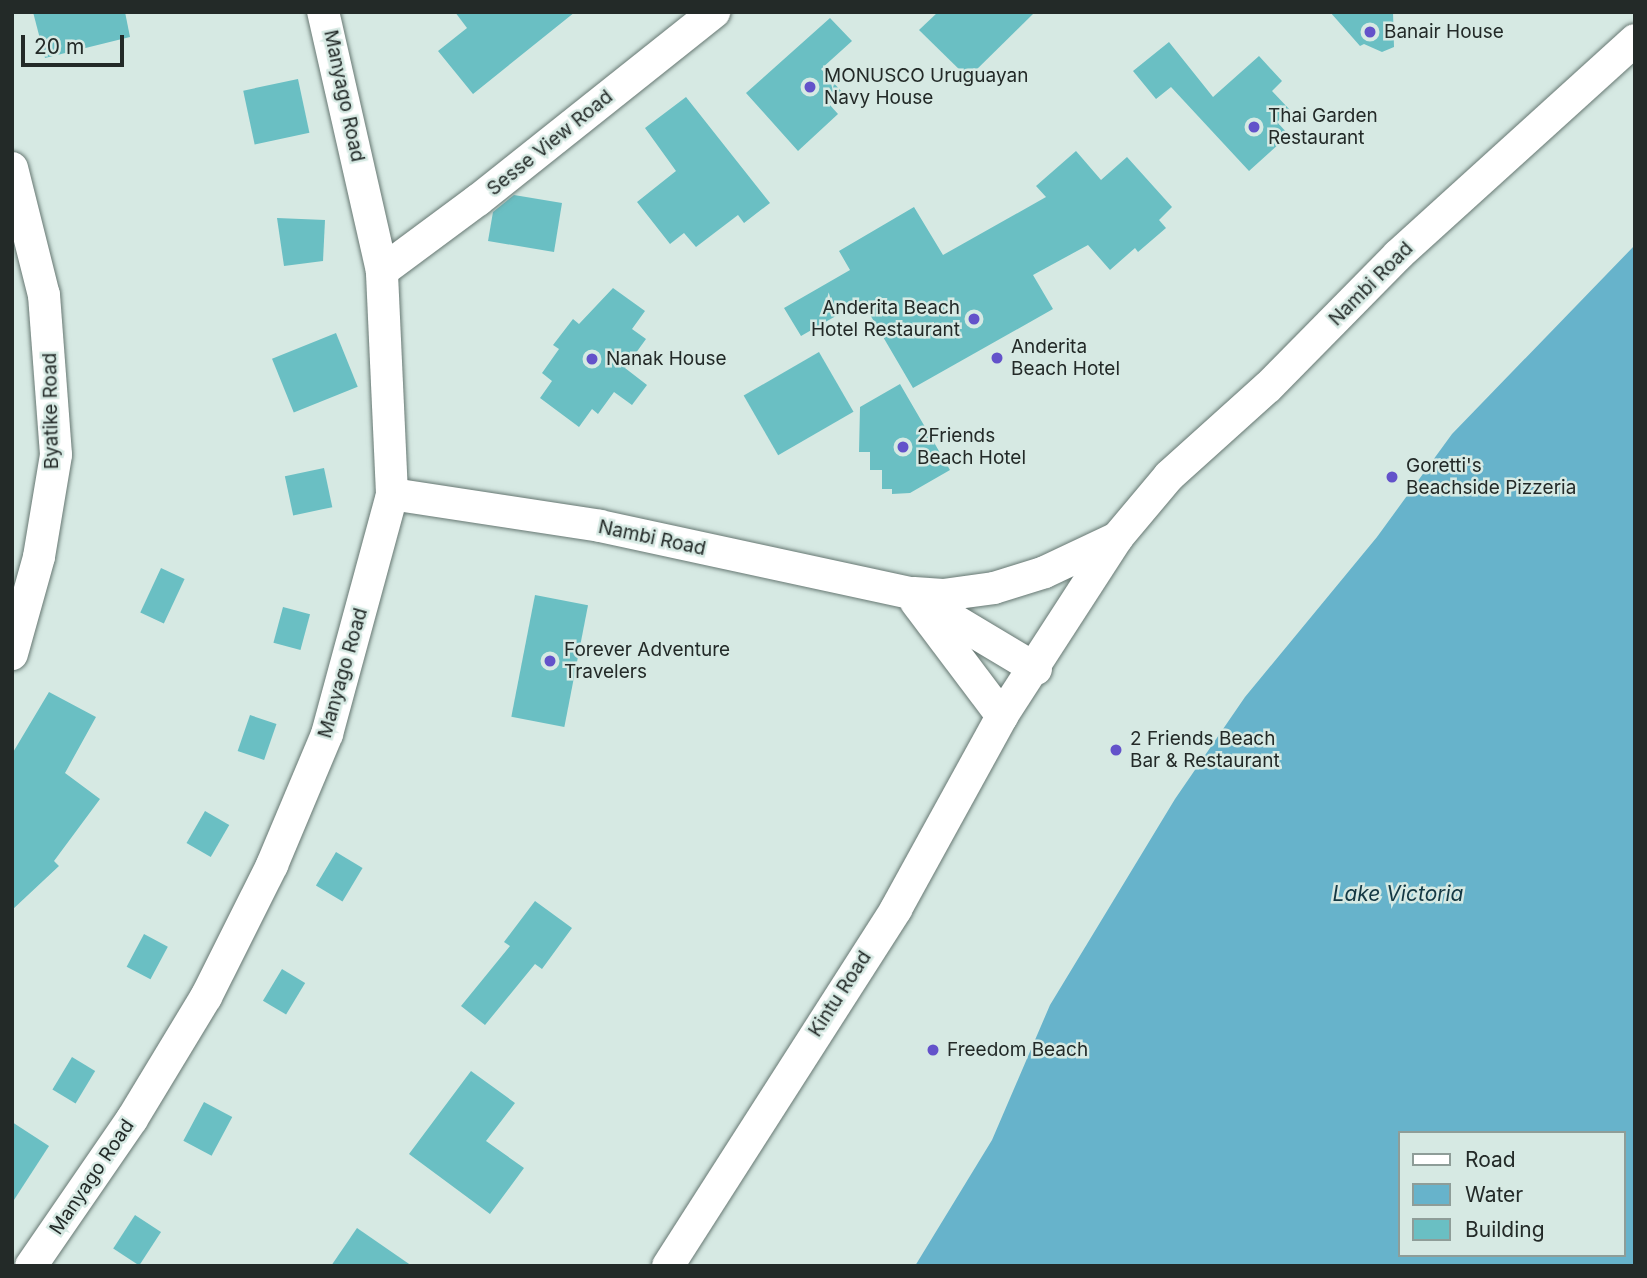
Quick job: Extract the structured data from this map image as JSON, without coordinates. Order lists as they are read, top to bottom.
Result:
{
  "streets": {
    "street": [
      "Manyago Road",
      "Sesse View Road",
      "Nambi Road",
      "Byatike Road",
      "Kintu Road"
    ]
  },
  "crossings": [
    ["Manyago Road", "Sesse View Road"],
    ["Manyago Road", "Nambi Road"],
    ["Nambi Road", "Kintu Road"]
  ],
  "water": ["Lake Victoria"],
  "places": [
    "Banair House",
    "MONUSCO Uruguayan Navy House",
    "Thai Garden Restaurant",
    "Anderita Beach Hotel Restaurant",
    "Anderita Beach Hotel",
    "Nanak House",
    "2Friends Beach Hotel",
    "Goretti's Beachside Pizzeria",
    "Forever Adventure Travelers",
    "2 Friends Beach Bar & Restaurant",
    "Freedom Beach"
  ],
  "legend": ["Road", "Water", "Building"],
  "scale_bar": "20 m"
}
